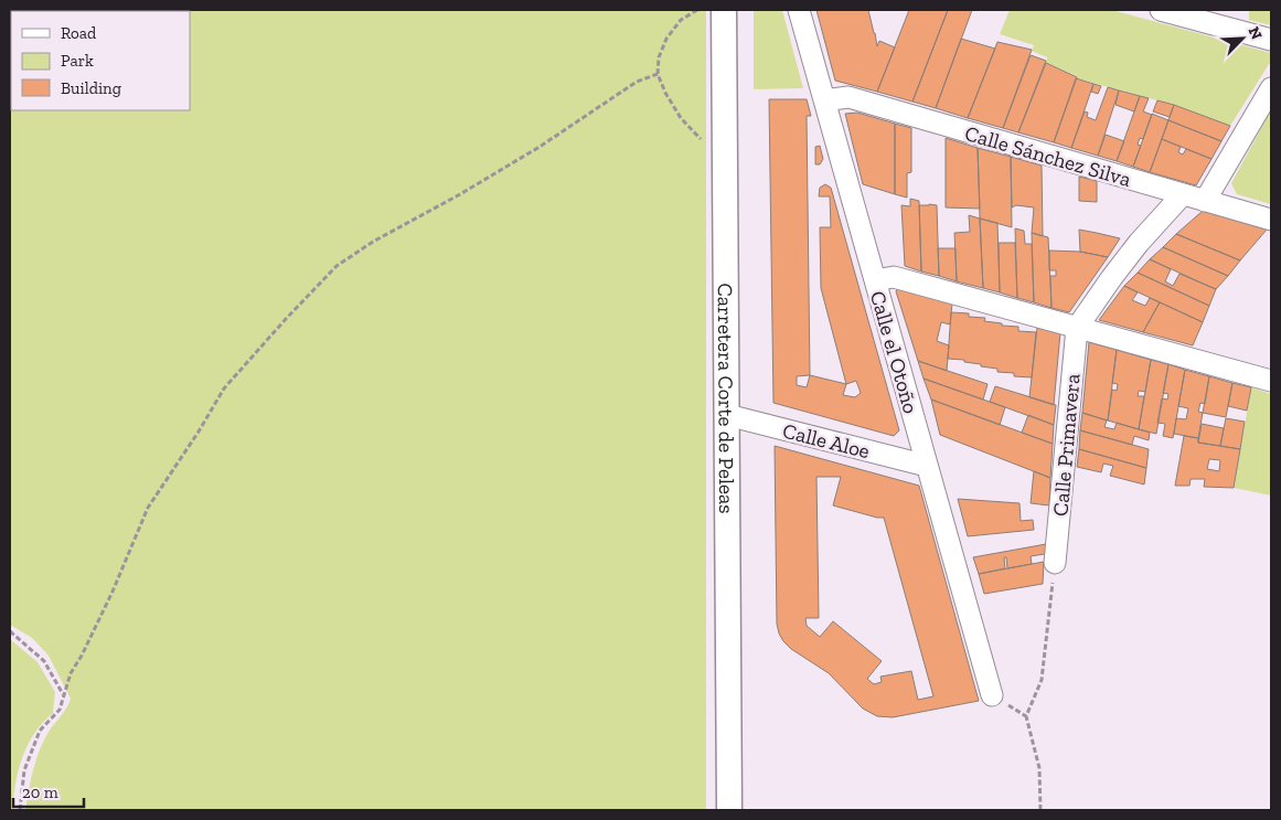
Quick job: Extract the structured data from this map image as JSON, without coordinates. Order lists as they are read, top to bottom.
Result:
{
  "streets": {
    "street": [
      "Calle Sánchez Silva",
      "Calle el Otoño",
      "Carretera Corte de Peleas",
      "Calle Aloe",
      "Calle Primavera"
    ]
  },
  "crossings": [
    ["Calle Sánchez Silva", "Calle el Otoño"],
    ["Calle el Otoño", "Calle Aloe"],
    ["Carretera Corte de Peleas", "Calle Aloe"]
  ],
  "legend": ["Road", "Park", "Building"],
  "scale_bar": "20 m",
  "north": "top right"
}
